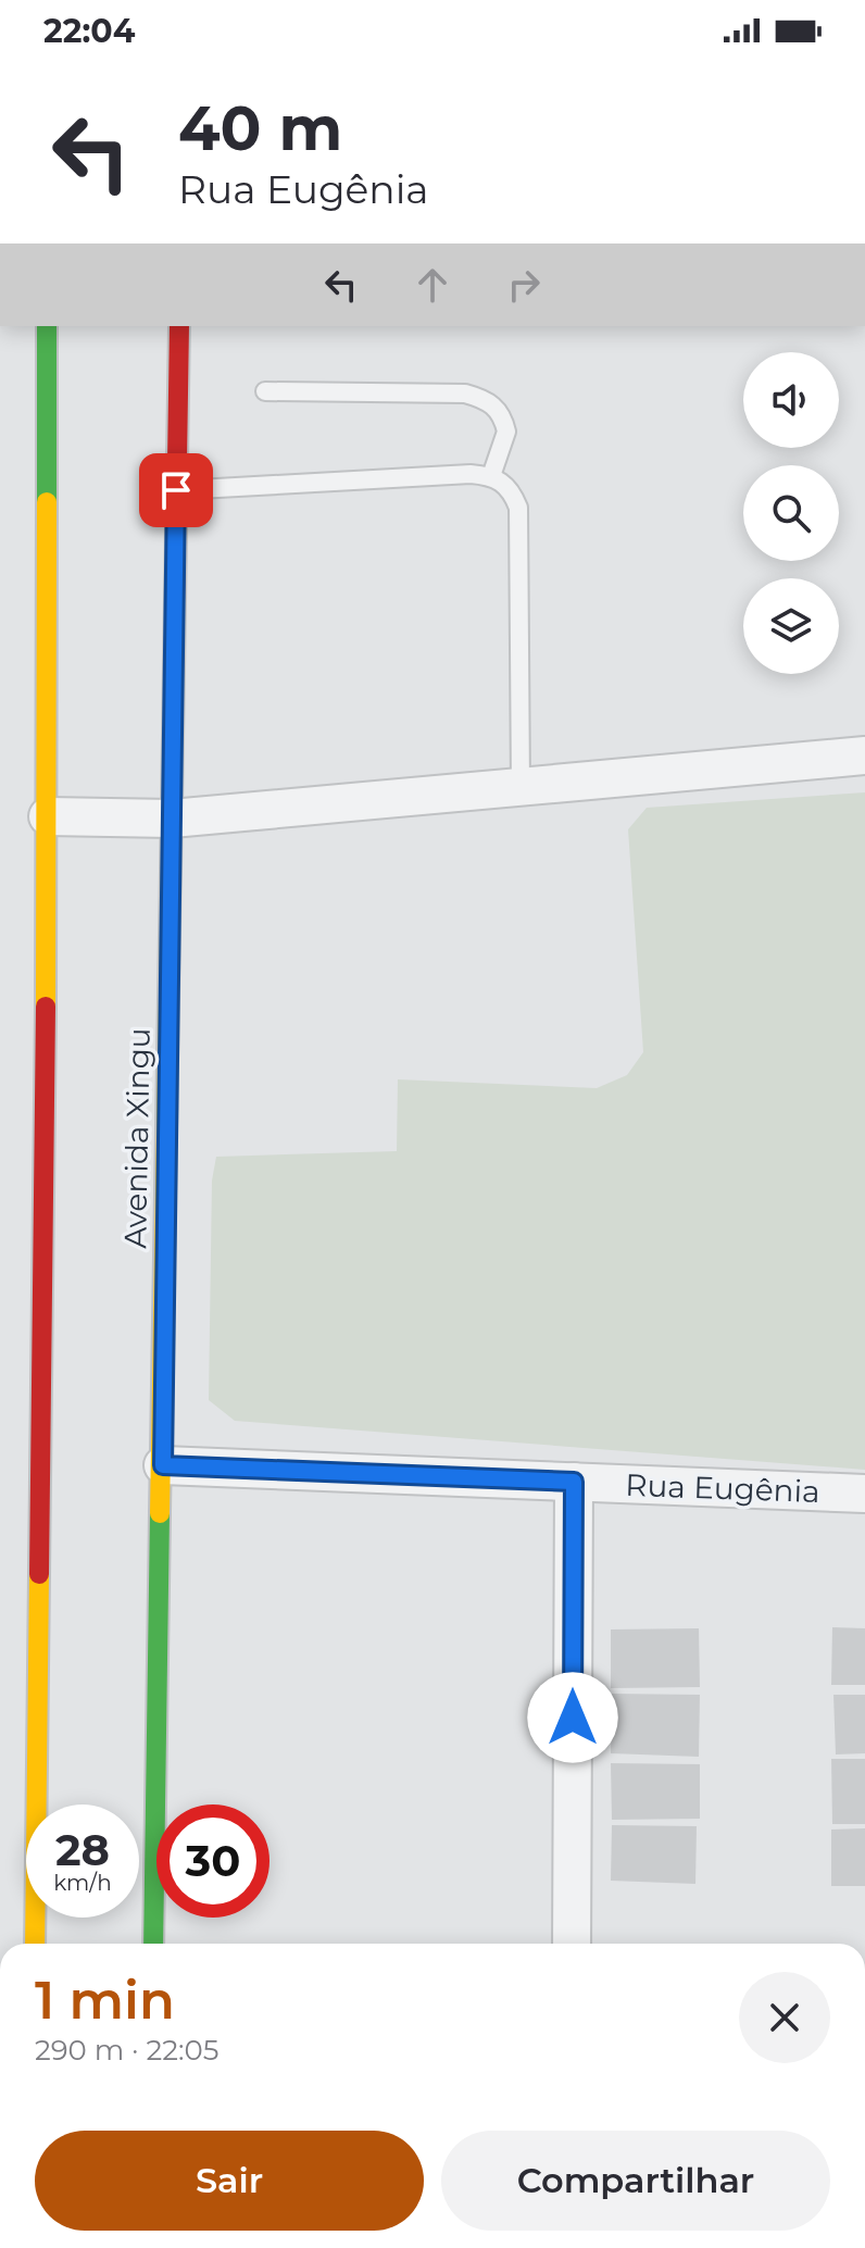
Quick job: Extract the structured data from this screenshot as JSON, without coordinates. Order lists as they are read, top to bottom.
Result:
{
  "streets": {
    "main road": ["Avenida Xingu"],
    "street": ["Rua Eugênia"]
  },
  "crossings": [
    ["Avenida Xingu", "Rua Eugênia"]
  ],
  "page": {
    "status": "22:04",
    "turn": ["40 m", "Rua Eugênia"],
    "speed": "28 km/h",
    "limit": "30",
    "heading": ["1 min", "290 m · 22:05"],
    "buttons": ["Sair", "Compartilhar"]
  }
}
